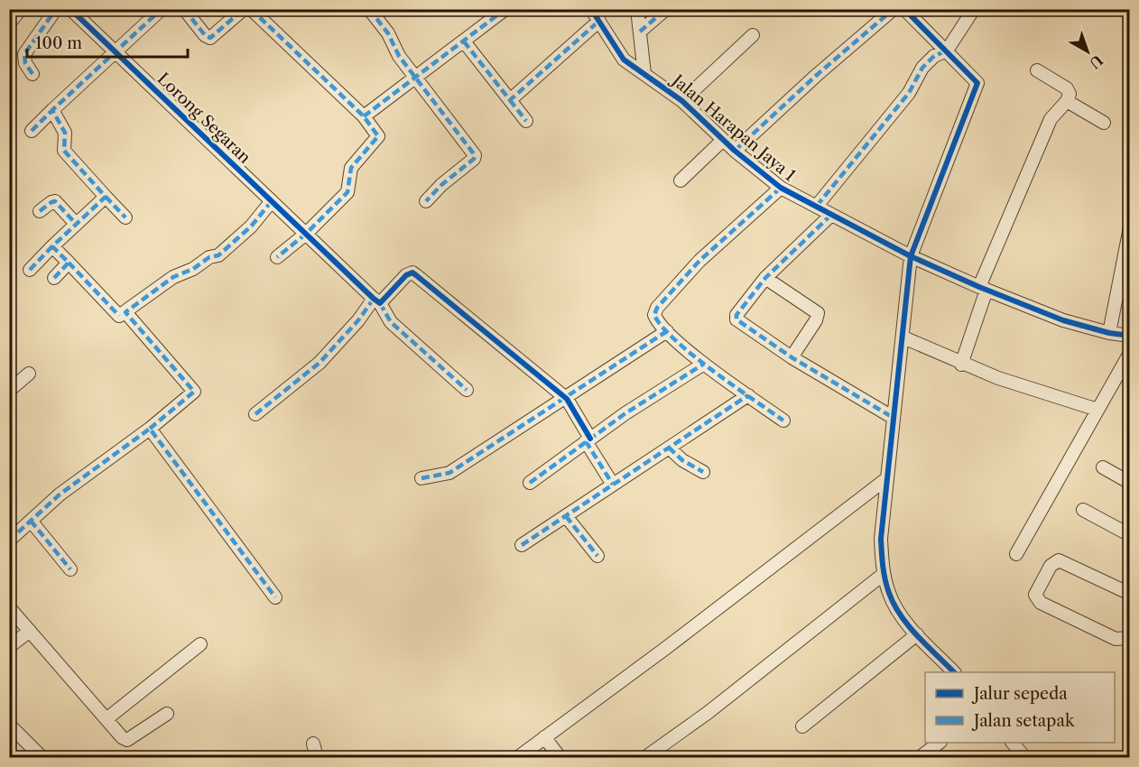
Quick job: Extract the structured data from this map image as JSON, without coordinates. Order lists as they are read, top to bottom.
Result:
{
  "streets": {
    "street": ["Lorong Segaran", "Jalan Harapan Jaya 1"]
  },
  "legend": ["Jalur sepeda", "Jalan setapak"],
  "scale_bar": "100 m",
  "north": "bottom right"
}
